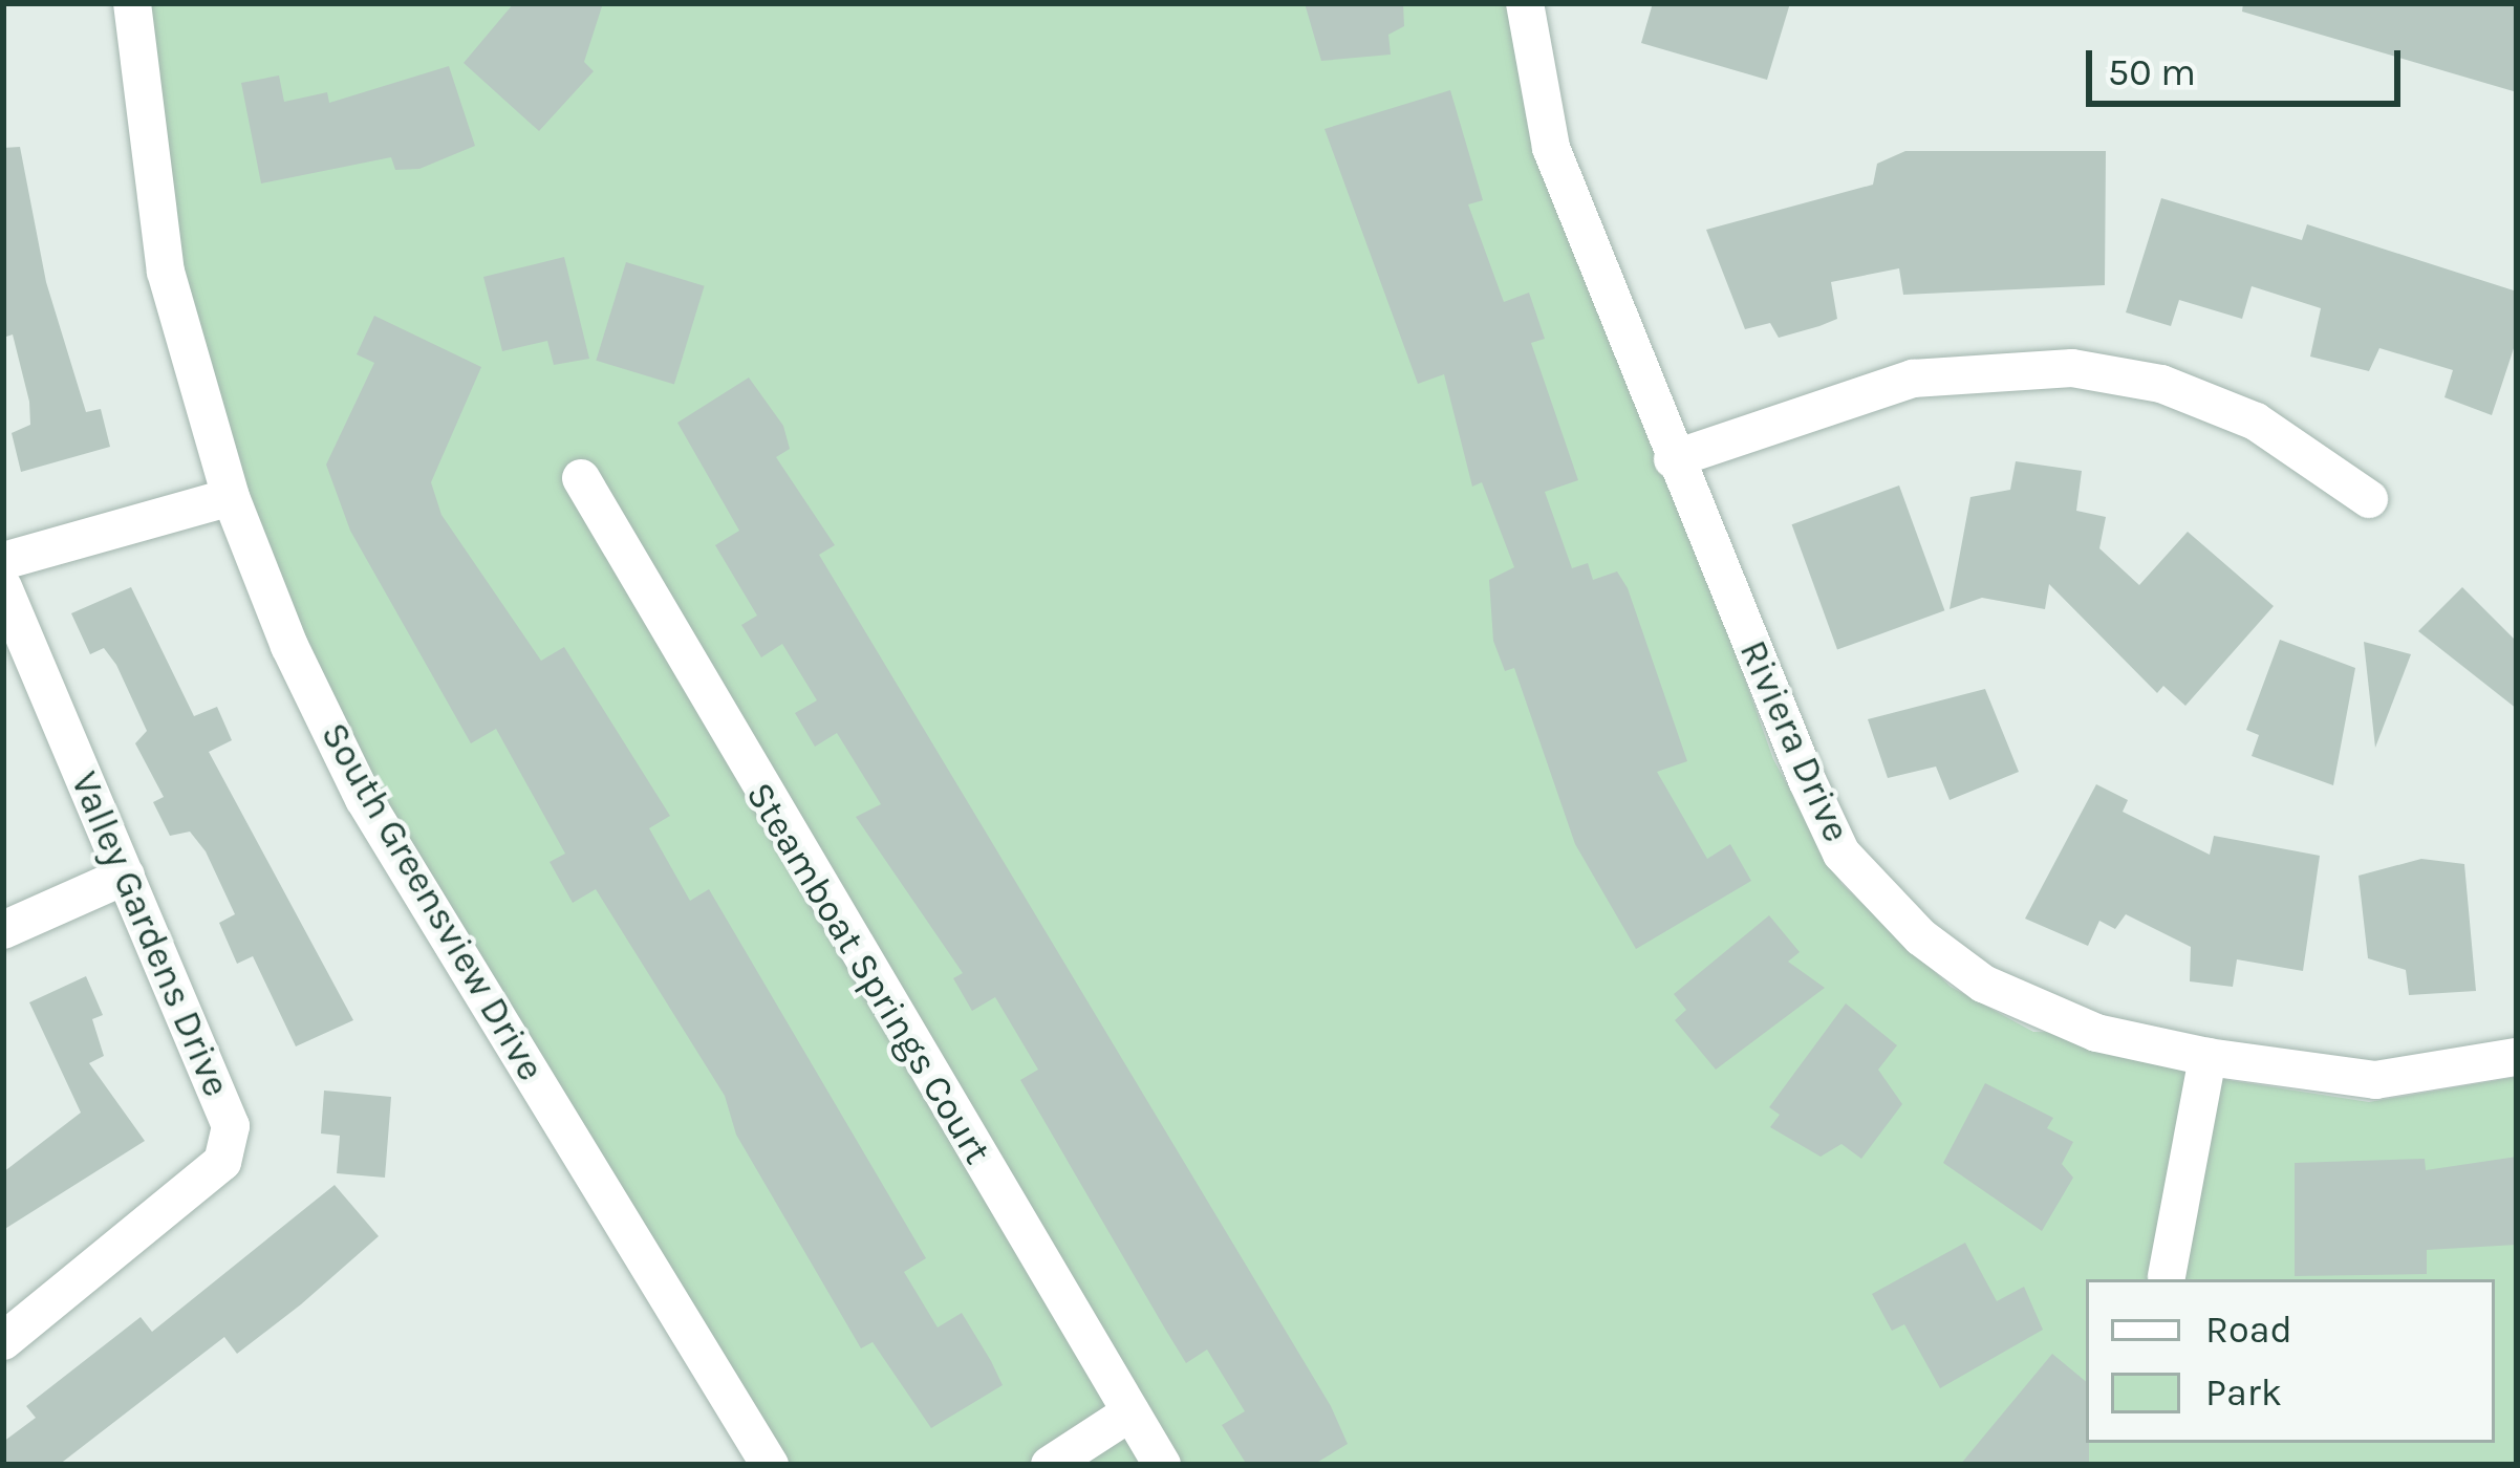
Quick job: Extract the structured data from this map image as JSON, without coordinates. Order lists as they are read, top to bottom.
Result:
{
  "streets": {
    "street": [
      "Riviera Drive",
      "South Greensview Drive",
      "Valley Gardens Drive",
      "Steamboat Springs Court"
    ]
  },
  "legend": ["Road", "Park"],
  "scale_bar": "50 m"
}
